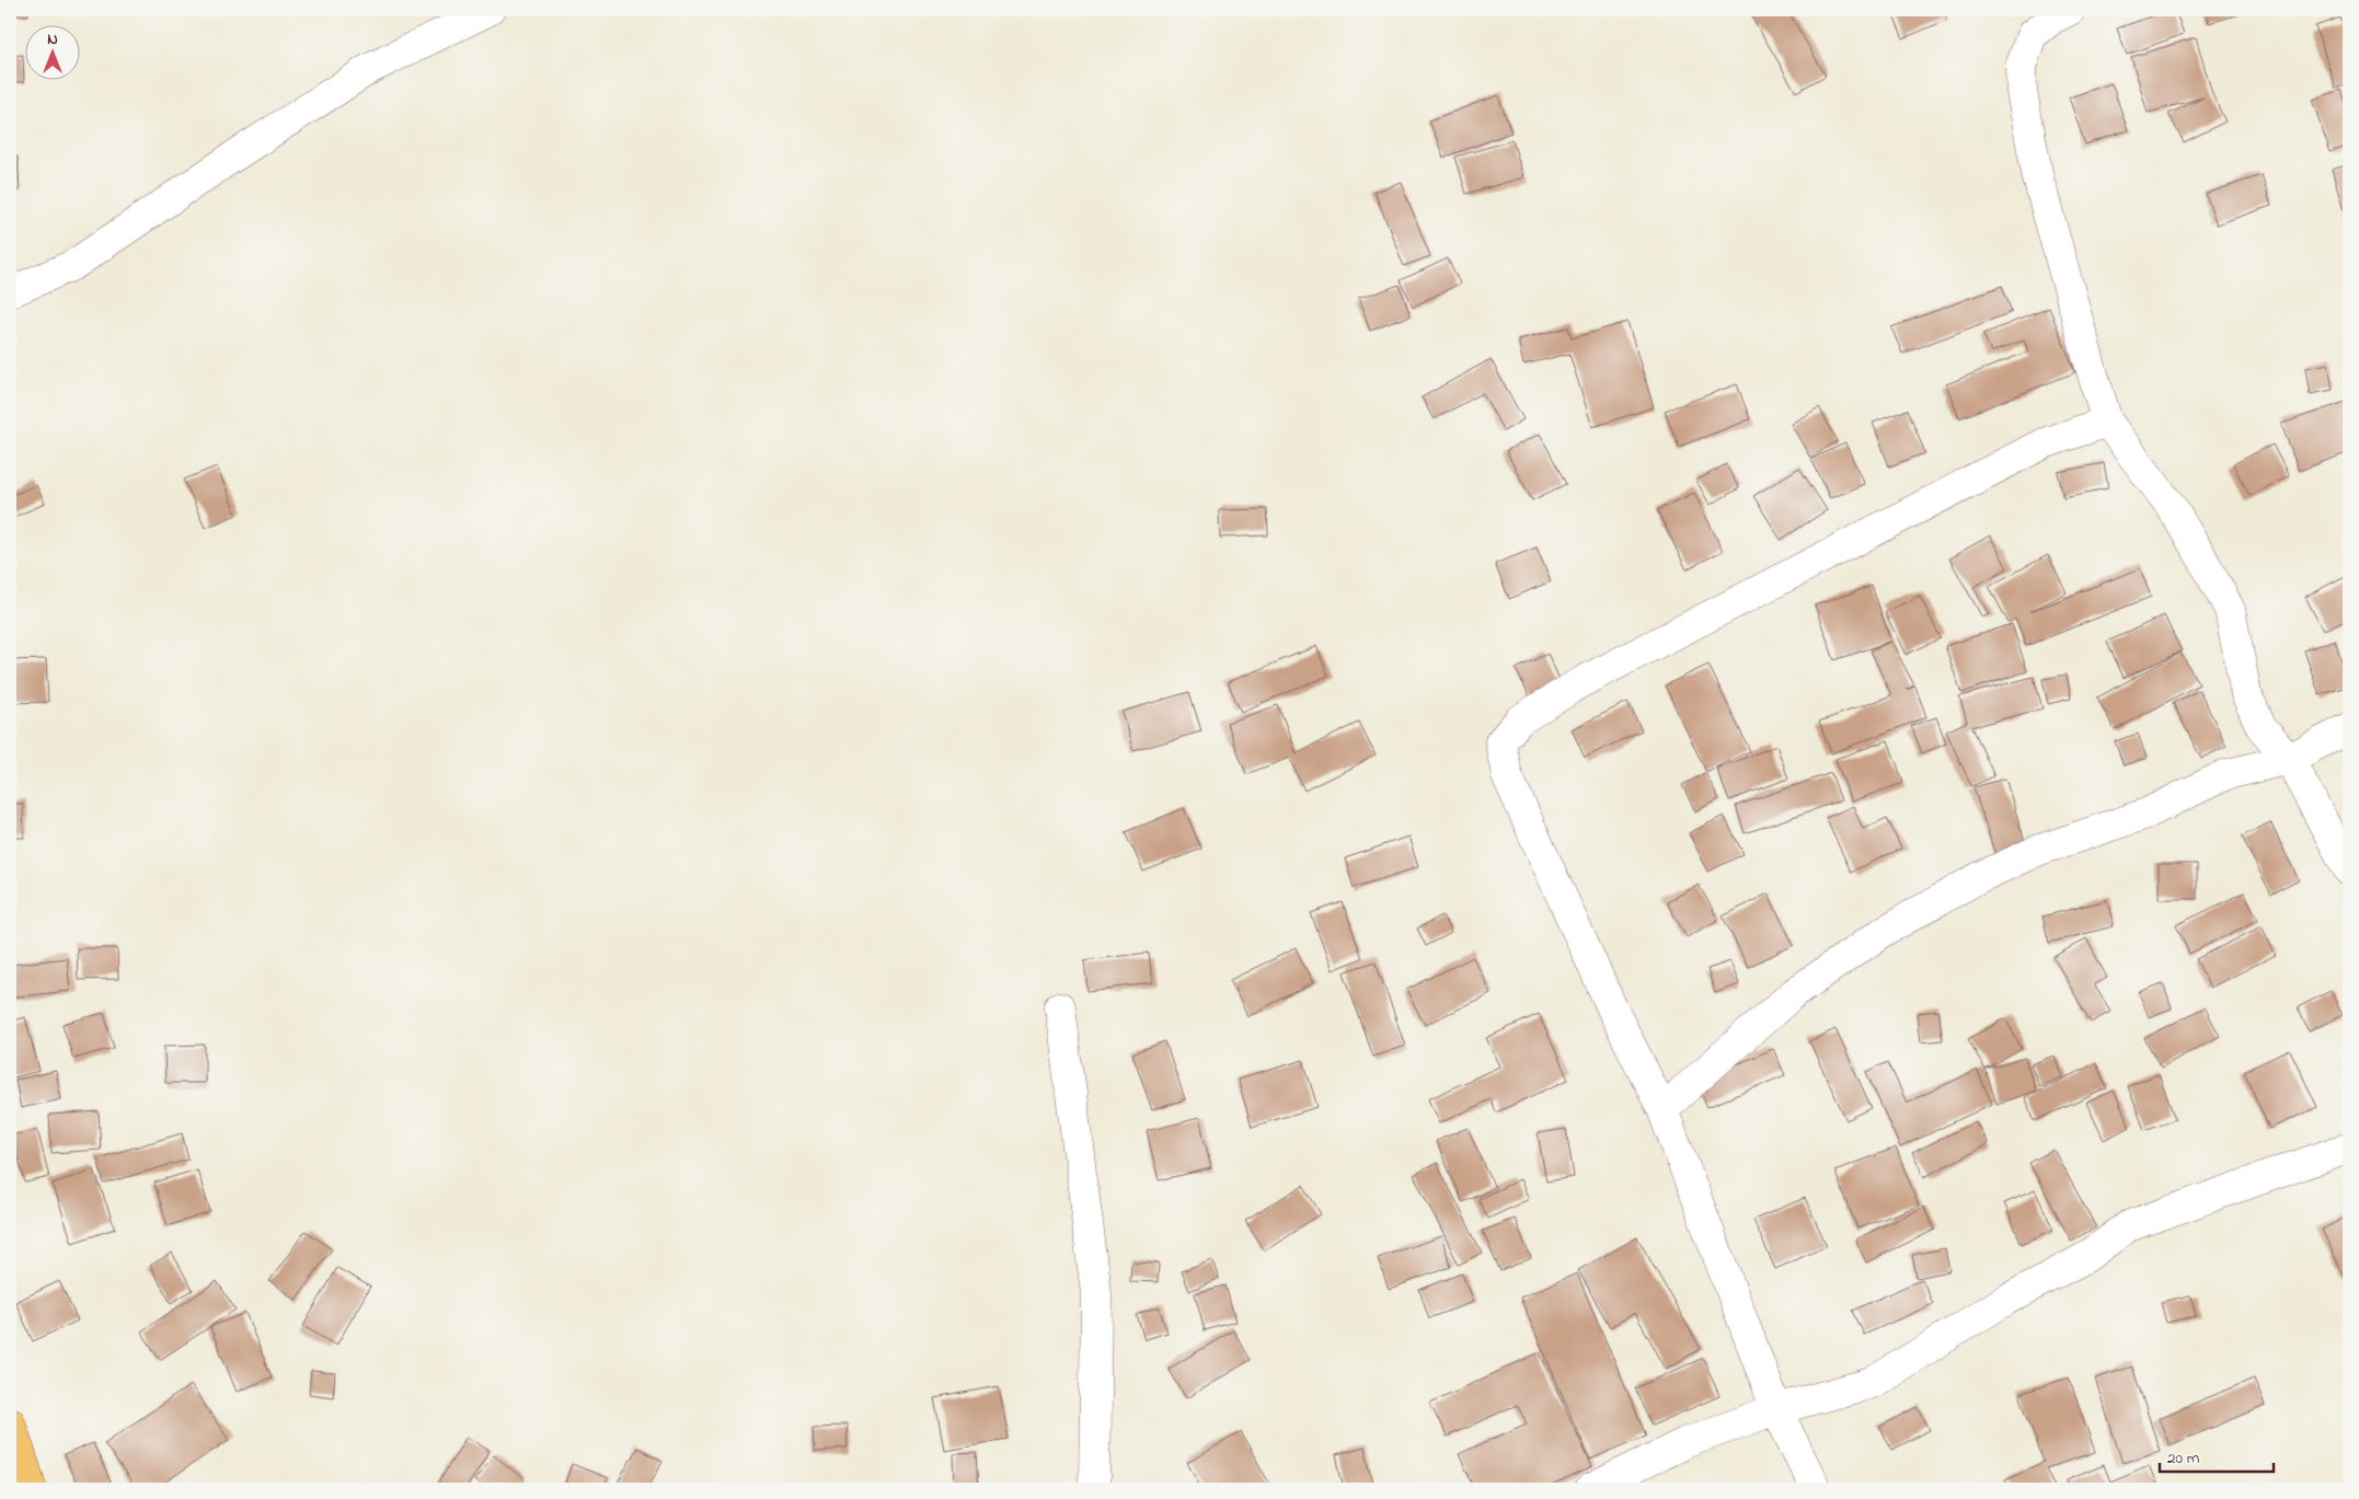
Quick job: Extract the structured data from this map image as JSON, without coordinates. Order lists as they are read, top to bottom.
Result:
{
  "scale_bar": "20 m",
  "north": "top"
}
